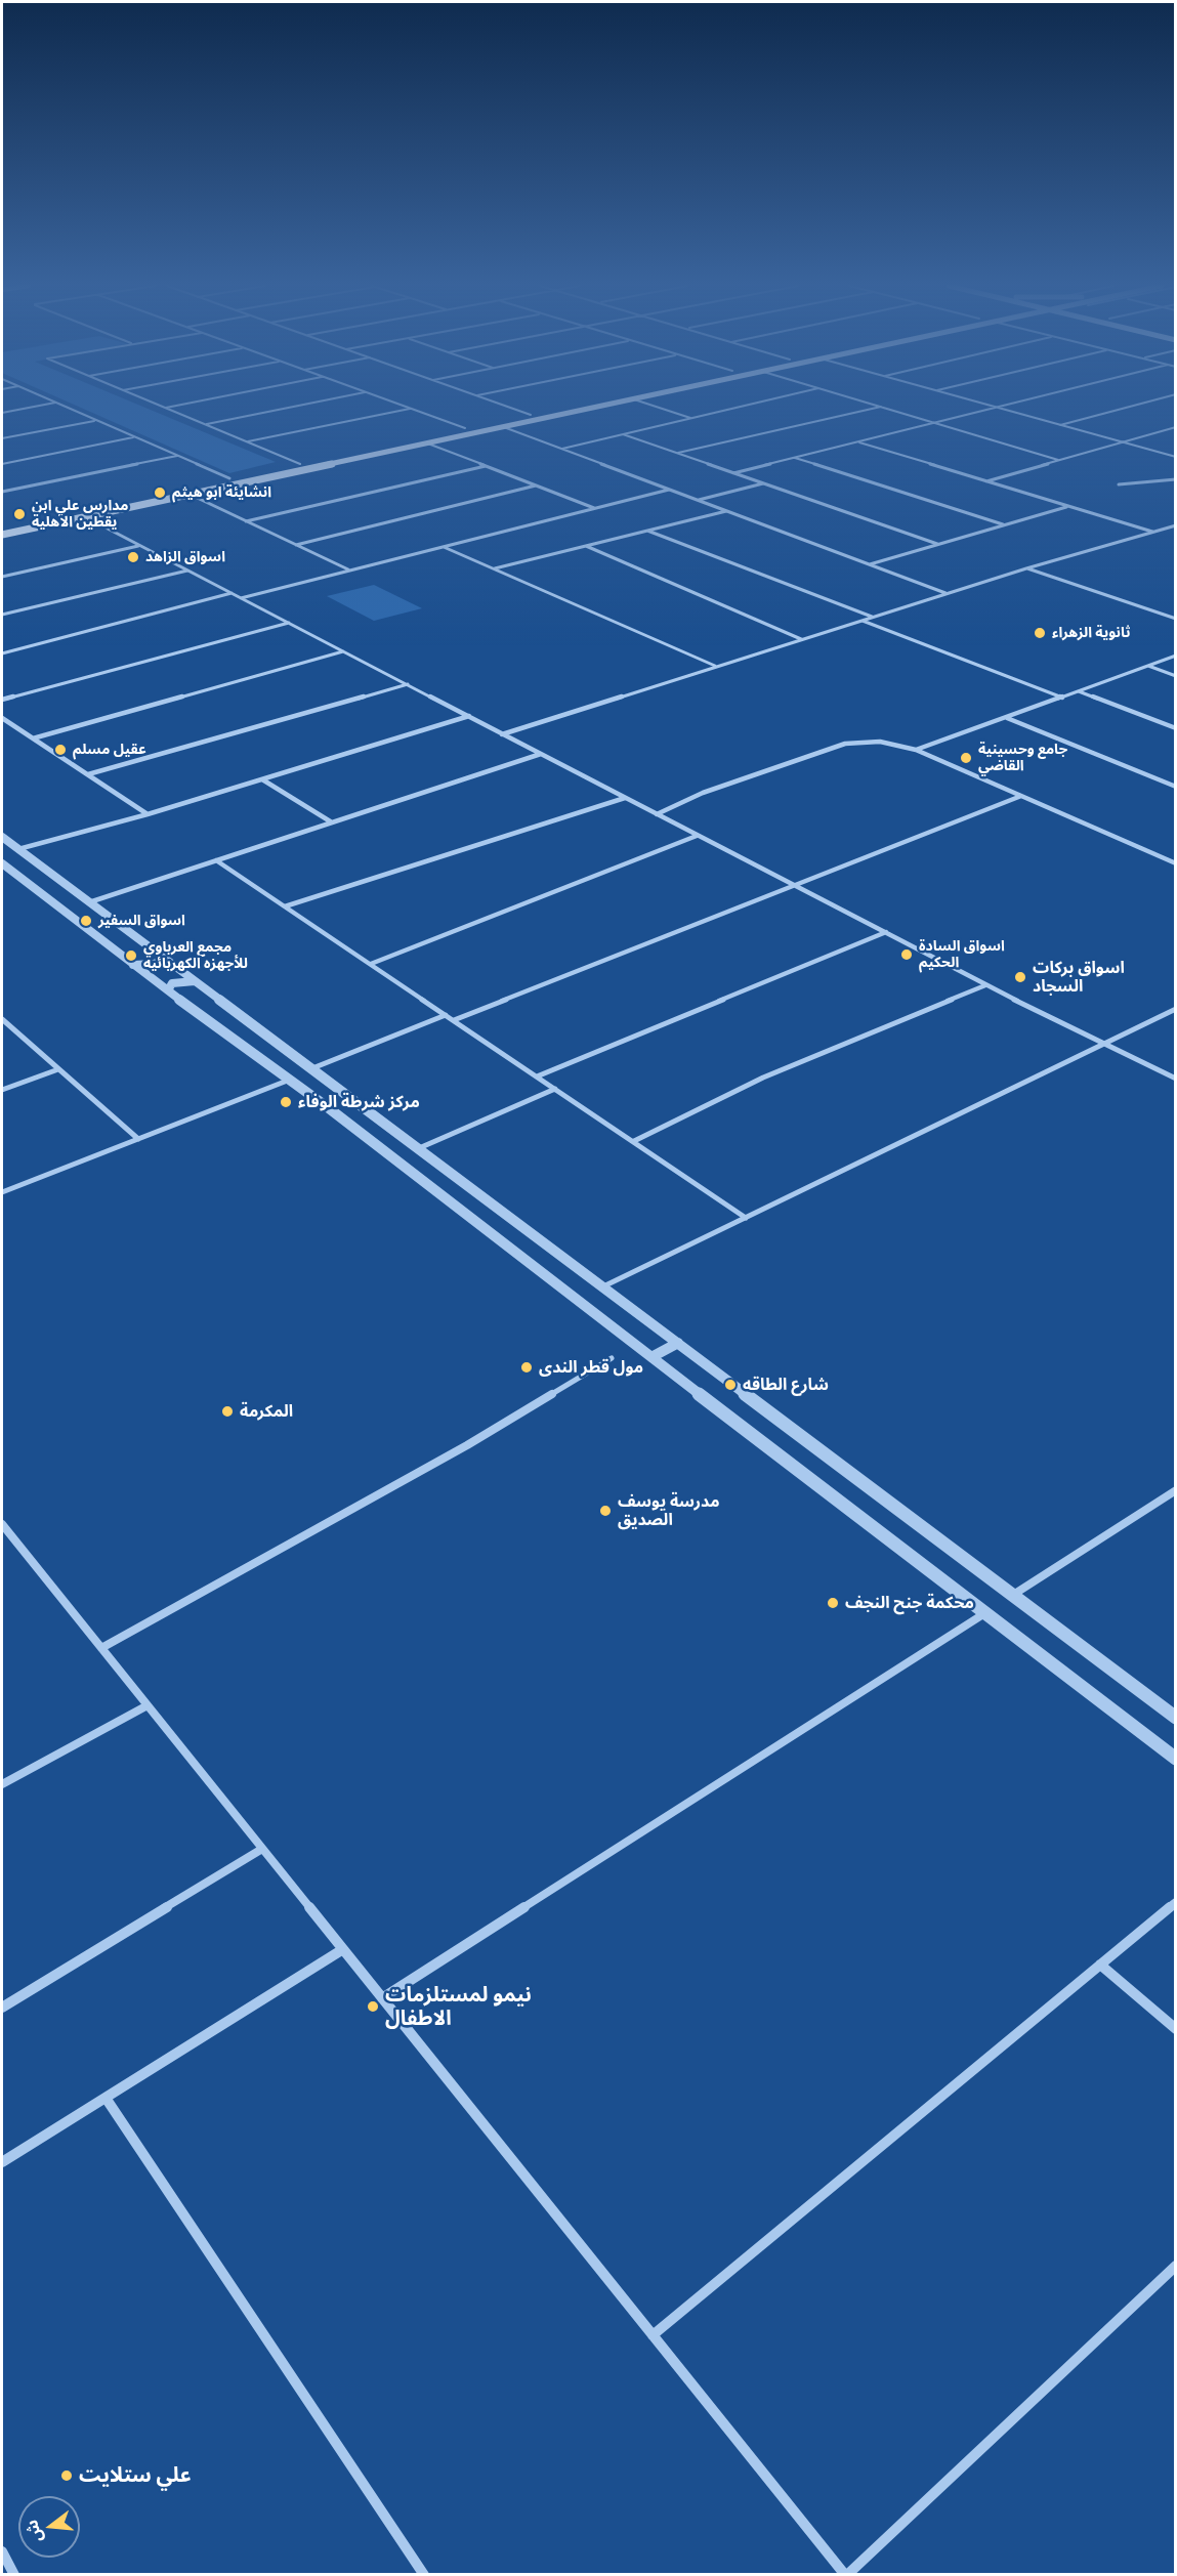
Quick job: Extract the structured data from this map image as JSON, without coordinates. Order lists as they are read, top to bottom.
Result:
{
  "places": [
    "انشايئة ابو هيثم",
    "مدارس علي ابن يقطين الاهلية",
    "اسواق الزاهد",
    "ثانوية الزهراء",
    "عقيل مسلم",
    "جامع وحسينية القاضي",
    "اسواق السفير",
    "اسواق السادة الحكيم",
    "مجمع العرباوي للأجهزه الكهربائيه",
    "اسواق بركات السجاد",
    "مركز شرطة الوفاء",
    "مول قطر الندى",
    "شارع الطاقه",
    "المكرمة",
    "مدرسة يوسف الصديق",
    "محكمة جنح النجف",
    "نيمو لمستلزمات الاطفال",
    "علي ستلايت"
  ],
  "north": "left"
}
